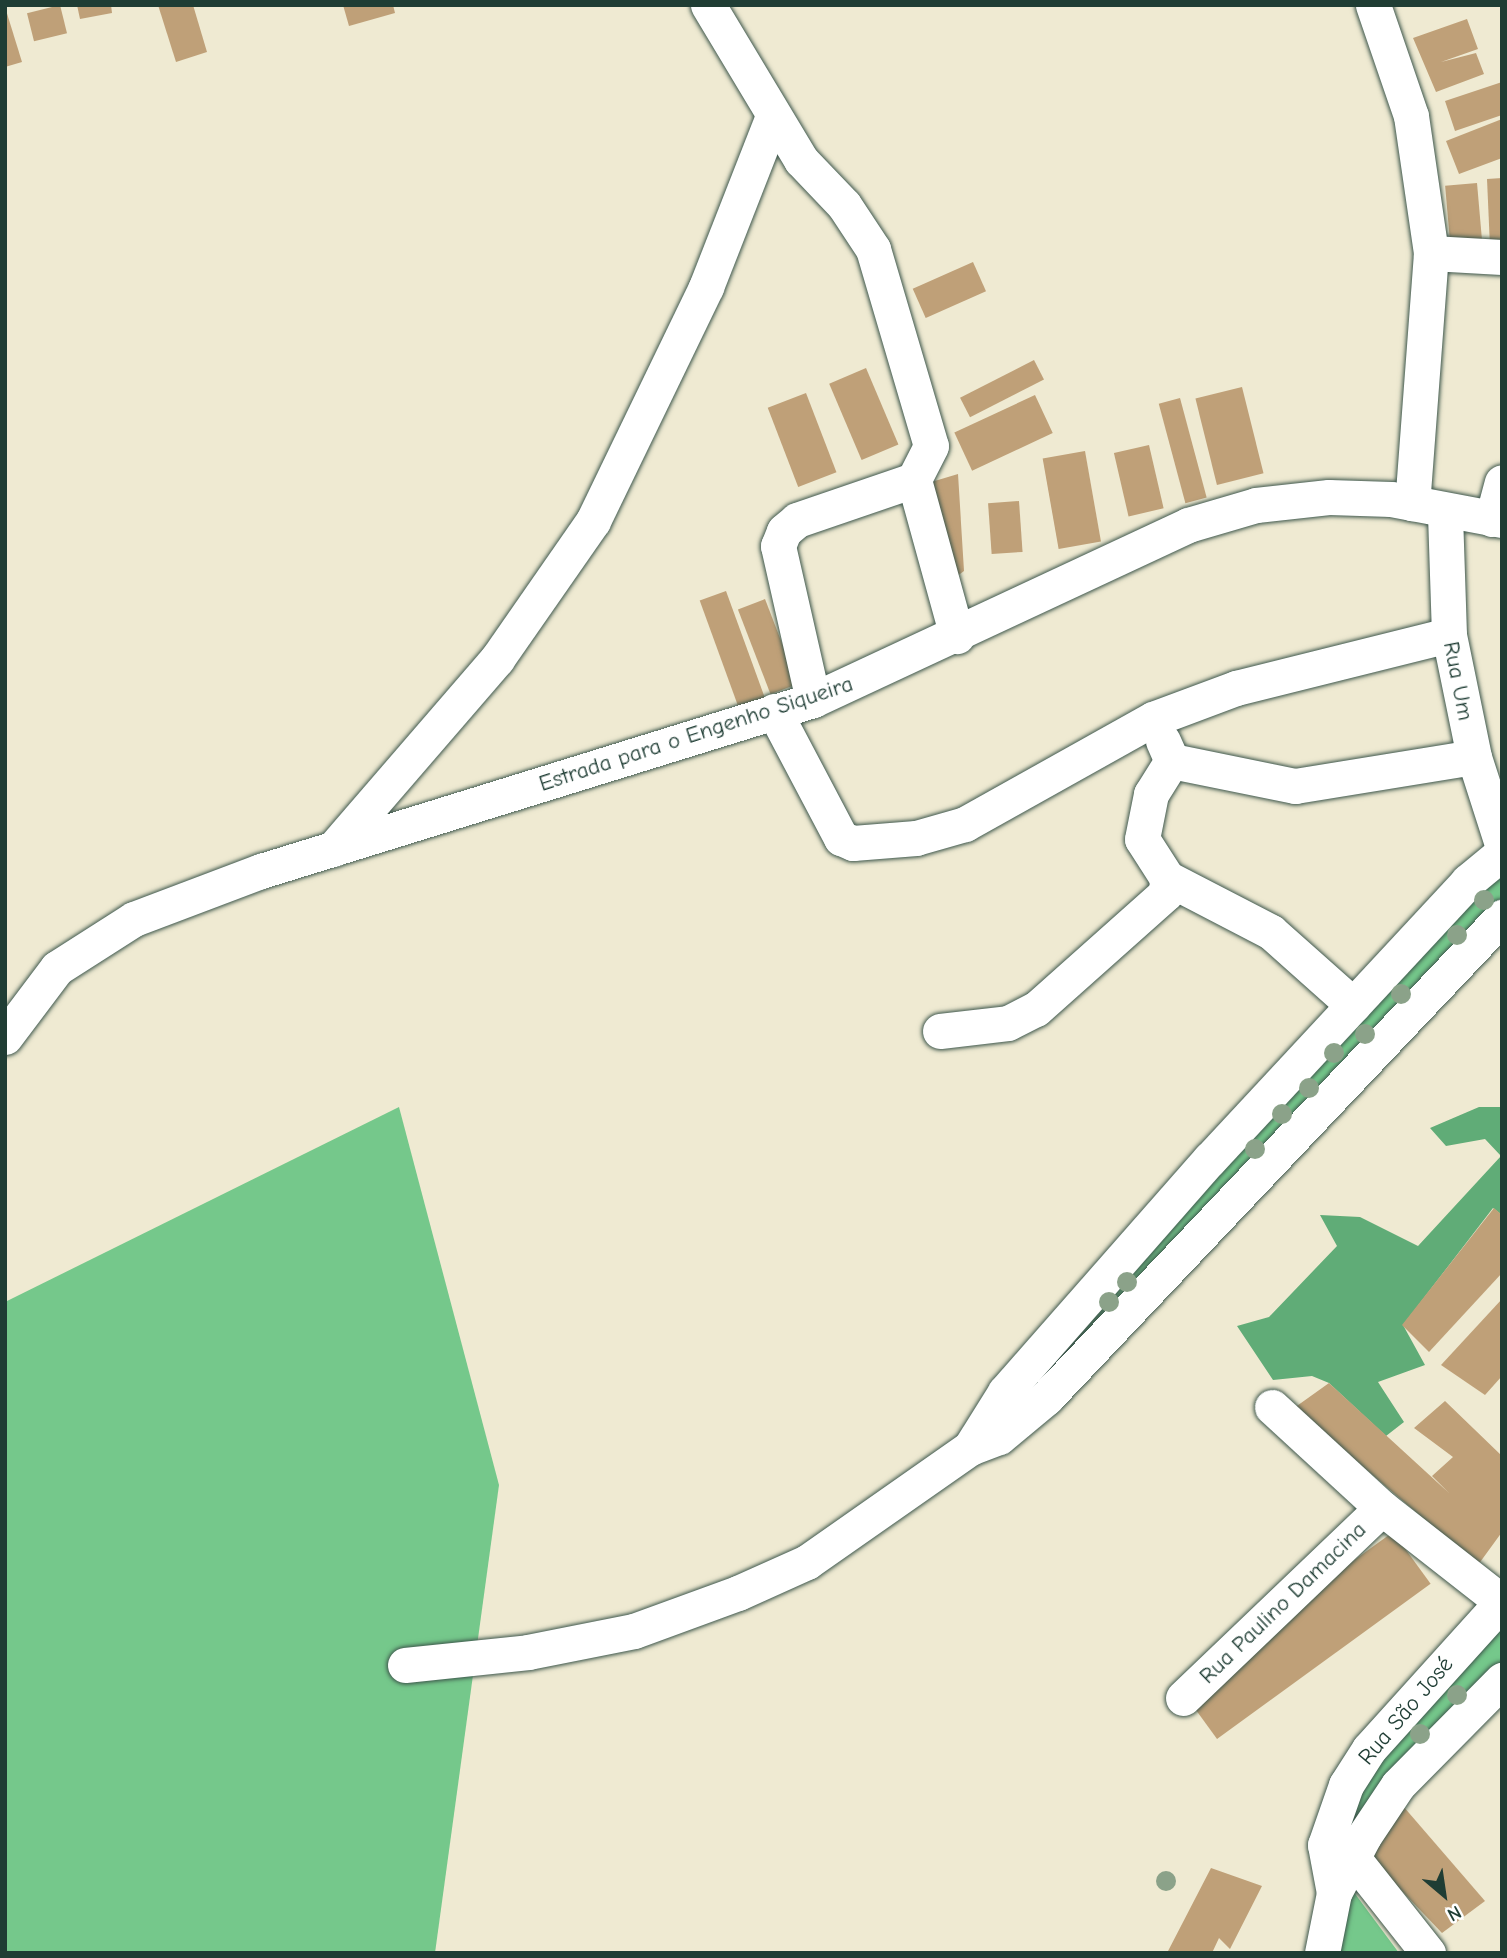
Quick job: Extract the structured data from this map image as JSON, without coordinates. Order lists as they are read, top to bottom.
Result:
{
  "streets": {
    "street": [
      "Rua Um",
      "Estrada para o Engenho Siqueira",
      "Rua Paulino Damacina",
      "Rua São José"
    ]
  },
  "crossings": [
    ["Rua Um", "Estrada para o Engenho Siqueira"]
  ],
  "north": "bottom right"
}
